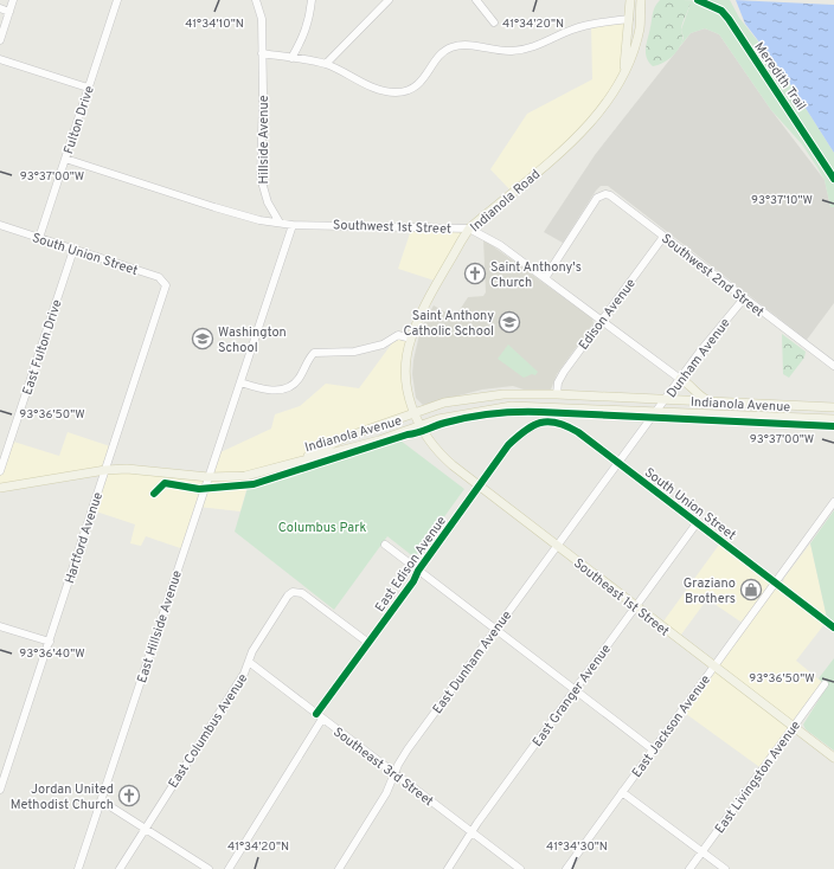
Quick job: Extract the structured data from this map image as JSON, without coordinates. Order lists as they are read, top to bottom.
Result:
{
  "streets": {
    "main road": ["Indianola Road", "Indianola Avenue", "Southeast 1st Street"],
    "street": [
      "Fulton Drive",
      "Hillside Avenue",
      "Southwest 1st Street",
      "South Union Street",
      "Southwest 2nd Street",
      "Edison Avenue",
      "East Fulton Drive",
      "Dunham Avenue",
      "Hartford Avenue",
      "East Edison Avenue",
      "East Hillside Avenue",
      "East Dunham Avenue",
      "East Granger Avenue",
      "East Jackson Avenue",
      "East Columbus Avenue",
      "Southeast 3rd Street",
      "East Livingston Avenue"
    ],
    "cycle path": ["Meredith Trail"]
  },
  "crossings": [
    ["Fulton Drive", "Southwest 1st Street"],
    ["Fulton Drive", "South Union Street"],
    ["Hillside Avenue", "Southwest 1st Street"],
    ["Indianola Road", "Southwest 1st Street"],
    ["Indianola Road", "Indianola Avenue"],
    ["Indianola Road", "Southeast 1st Street"],
    ["Southwest 1st Street", "Southwest 2nd Street"],
    ["Southwest 1st Street", "Edison Avenue"],
    ["Southwest 1st Street", "Dunham Avenue"],
    ["South Union Street", "East Fulton Drive"],
    ["South Union Street", "Dunham Avenue"],
    ["South Union Street", "Hartford Avenue"],
    ["South Union Street", "East Edison Avenue"],
    ["South Union Street", "East Dunham Avenue"],
    ["South Union Street", "East Granger Avenue"],
    ["South Union Street", "East Jackson Avenue"],
    ["Southwest 2nd Street", "Edison Avenue"],
    ["Southwest 2nd Street", "Dunham Avenue"],
    ["Edison Avenue", "Indianola Avenue"],
    ["Dunham Avenue", "Indianola Avenue"],
    ["Dunham Avenue", "East Dunham Avenue"],
    ["Indianola Avenue", "Hartford Avenue"],
    ["Indianola Avenue", "Southeast 1st Street"],
    ["Indianola Avenue", "East Hillside Avenue"],
    ["East Edison Avenue", "Southeast 1st Street"],
    ["East Edison Avenue", "East Columbus Avenue"],
    ["East Edison Avenue", "Southeast 3rd Street"],
    ["Southeast 1st Street", "East Dunham Avenue"],
    ["Southeast 1st Street", "East Granger Avenue"],
    ["Southeast 1st Street", "East Jackson Avenue"],
    ["Southeast 1st Street", "East Livingston Avenue"],
    ["East Dunham Avenue", "Southeast 3rd Street"],
    ["East Granger Avenue", "Southeast 3rd Street"],
    ["East Columbus Avenue", "Southeast 3rd Street"]
  ],
  "parks": ["Columbus Park"],
  "places": {
    "church": ["Saint Anthony's Church", "Jordan United Methodist Church"],
    "school or university": ["Saint Anthony Catholic School", "Washington School"],
    "shop": ["Graziano Brothers"]
  },
  "coordinates": [
    "41°34'10\"N",
    "41°34'20\"N",
    "93°37'00\"W",
    "93°37'10\"W",
    "93°36'50\"W",
    "93°36'40\"W",
    "41°34'30\"N"
  ]
}
